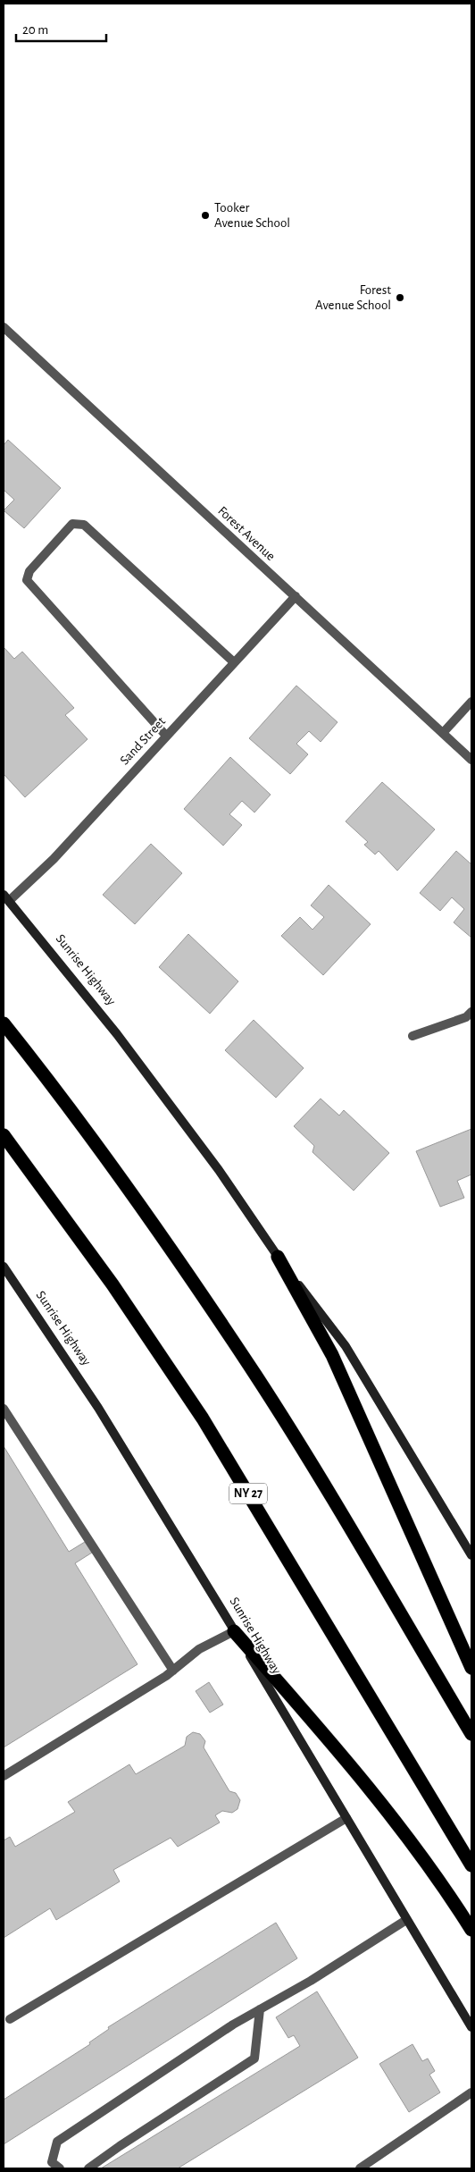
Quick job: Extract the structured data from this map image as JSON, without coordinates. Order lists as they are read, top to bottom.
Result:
{
  "streets": {
    "highway": ["NY 27"],
    "main road": ["Sunrise Highway"],
    "street": ["Forest Avenue", "Sand Street"]
  },
  "crossings": [
    ["Forest Avenue", "Sand Street"],
    ["Sand Street", "Sunrise Highway"]
  ],
  "places": ["Tooker Avenue School", "Forest Avenue School"],
  "scale_bar": "20 m"
}
